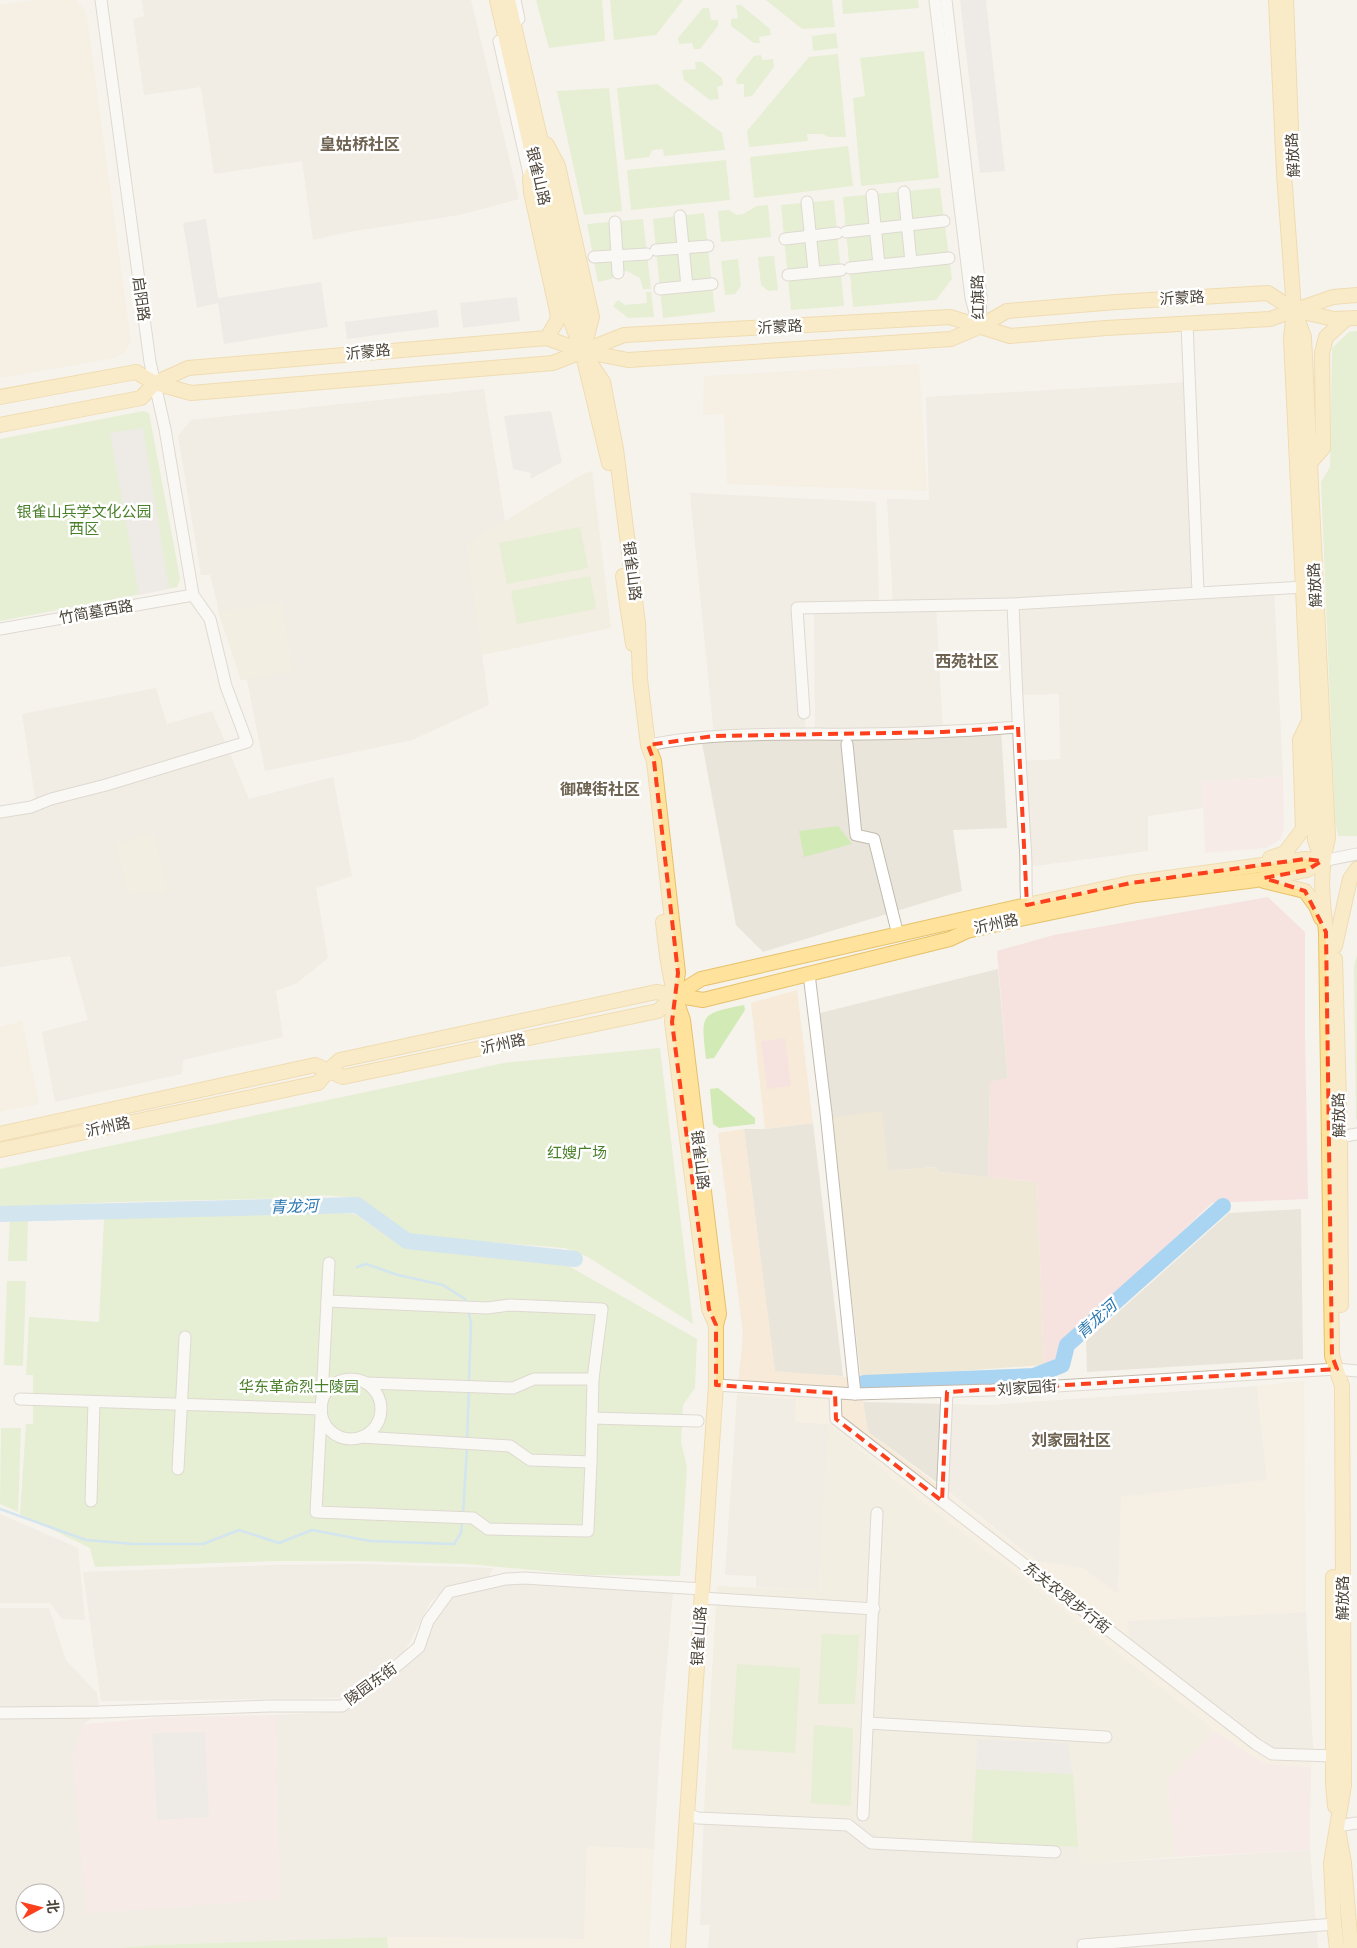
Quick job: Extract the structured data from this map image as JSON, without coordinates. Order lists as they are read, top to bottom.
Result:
{
  "streets": {
    "main road": [
      "解放路",
      "银雀山路",
      "沂蒙路",
      "沂州路"
    ],
    "street": [
      "红旗路",
      "启阳路",
      "竹简墓西路",
      "刘家园街",
      "东关农贸步行街",
      "陵园东街"
    ]
  },
  "crossings": [
    ["解放路", "沂蒙路"],
    ["解放路", "沂州路"],
    ["解放路", "刘家园街"],
    ["解放路", "东关农贸步行街"],
    ["银雀山路", "沂蒙路"],
    ["银雀山路", "沂州路"],
    ["银雀山路", "刘家园街"],
    ["银雀山路", "陵园东街"],
    ["红旗路", "沂蒙路"],
    ["沂蒙路", "启阳路"],
    ["启阳路", "竹简墓西路"],
    ["刘家园街", "东关农贸步行街"]
  ],
  "districts": [
    "皇姑桥社区",
    "西苑社区",
    "御碑街社区",
    "刘家园社区"
  ],
  "water": ["青龙河"],
  "parks": ["银雀山兵学文化公园 西区", "红嫂广场", "华东革命烈士陵园"],
  "north": "right"
}
